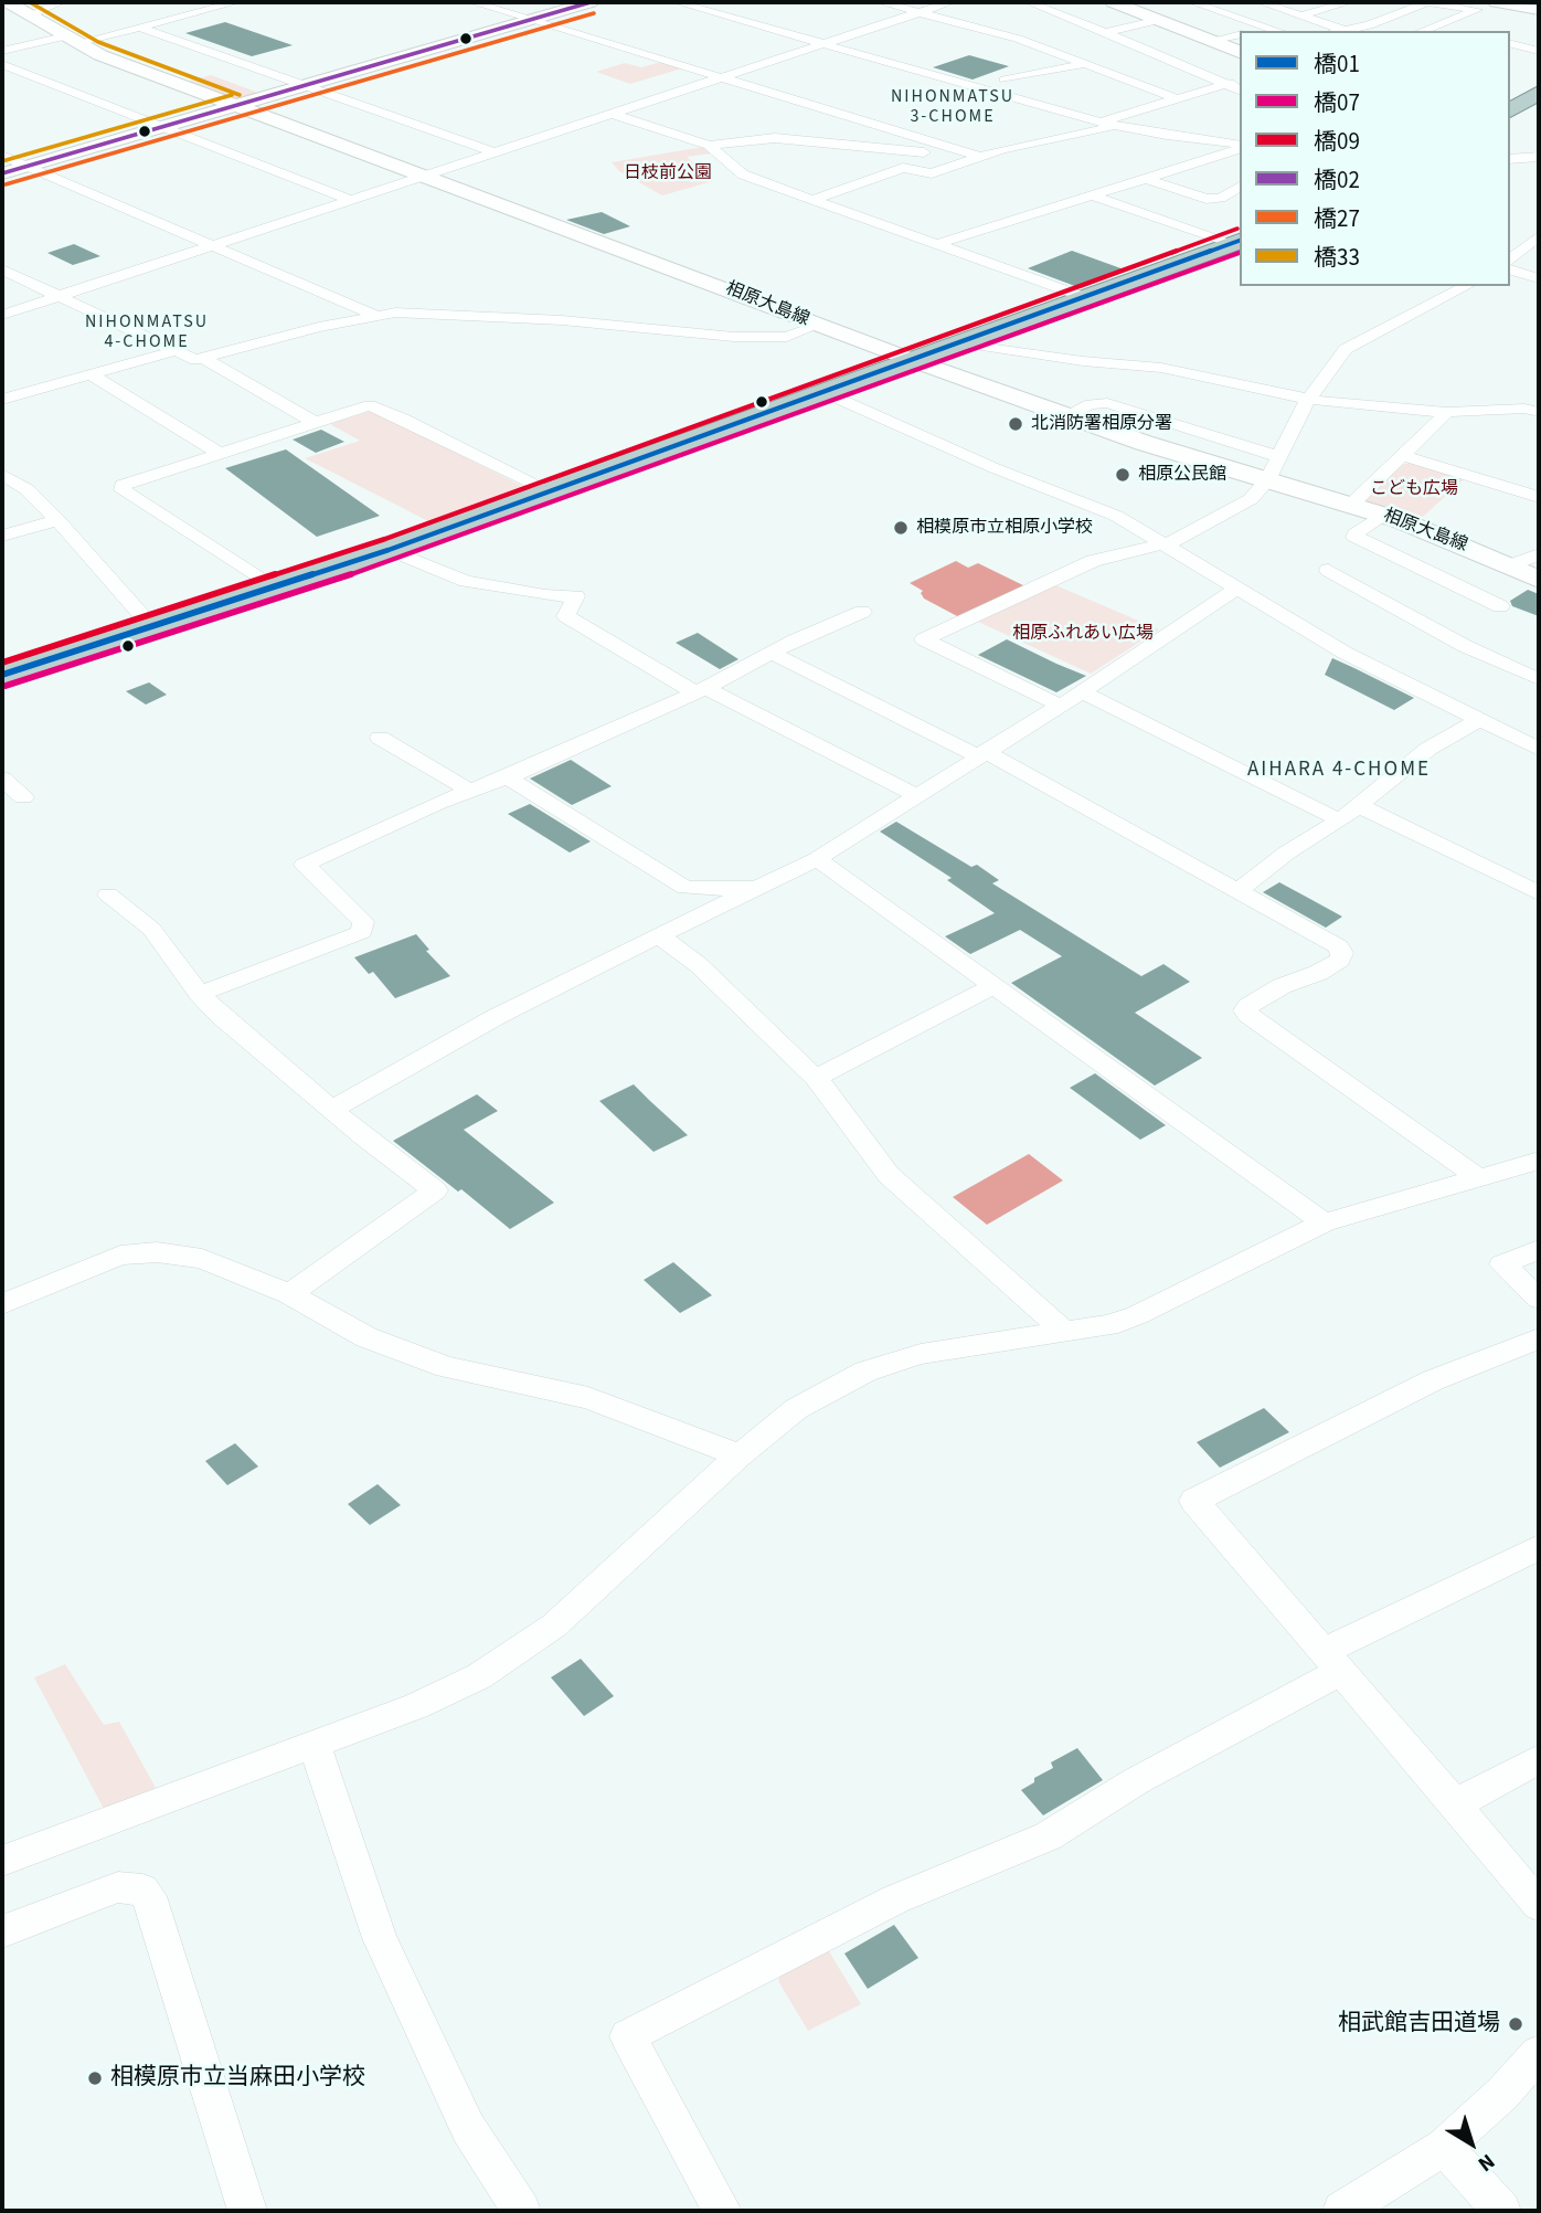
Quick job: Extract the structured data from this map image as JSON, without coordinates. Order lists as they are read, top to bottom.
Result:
{
  "streets": {
    "street": ["相原大島線"]
  },
  "districts": ["NIHONMATSU 3-CHOME", "NIHONMATSU 4-CHOME", "AIHARA 4-CHOME"],
  "parks": ["日枝前公園", "こども広場", "相原ふれあい広場"],
  "places": [
    "北消防署相原分署",
    "相原公民館",
    "相模原市立相原小学校",
    "相武館吉田道場",
    "相模原市立当麻田小学校"
  ],
  "lines": [
    "transit line 橋02",
    "transit line 橋33",
    "transit line 橋27",
    "transit line 橋09",
    "transit line 橋01",
    "transit line 橋07"
  ],
  "legend": [
    "橋01",
    "橋07",
    "橋09",
    "橋02",
    "橋27",
    "橋33"
  ],
  "north": "bottom right"
}
